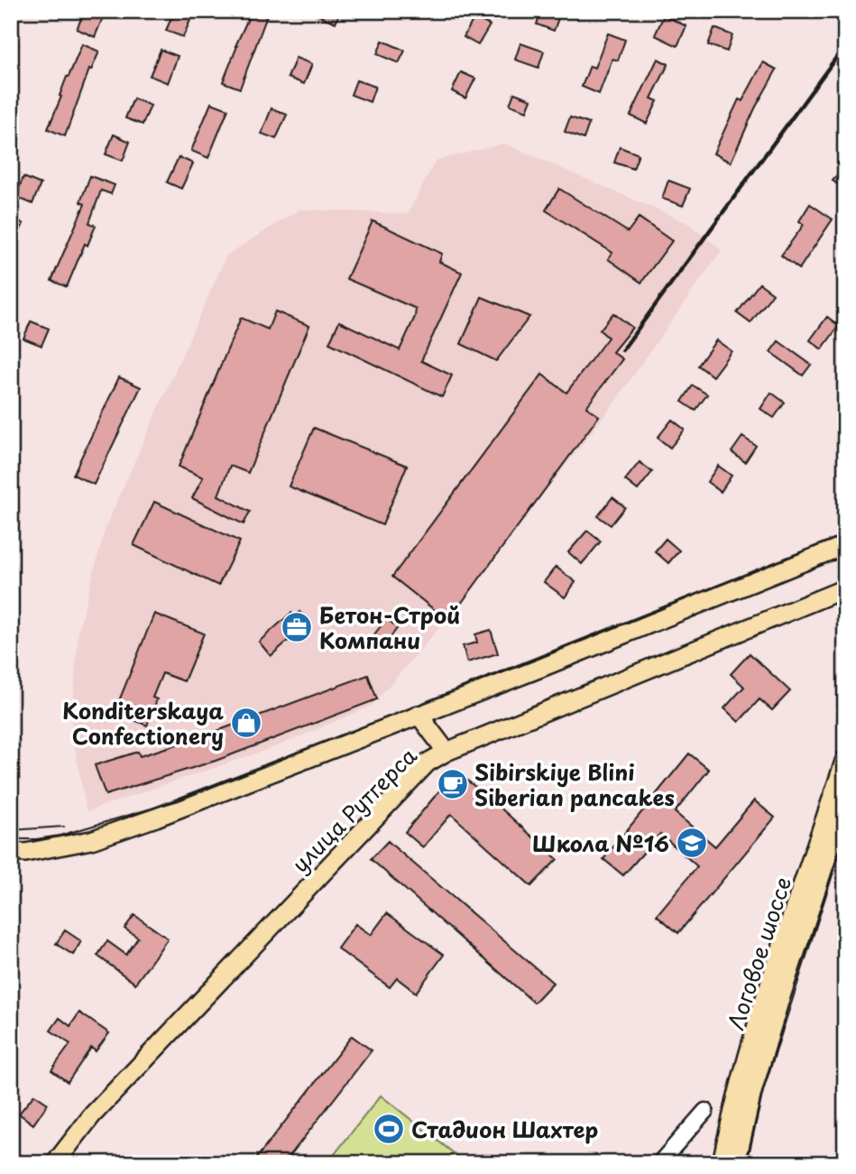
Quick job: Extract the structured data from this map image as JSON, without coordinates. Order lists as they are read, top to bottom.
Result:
{
  "streets": {
    "main road": ["улица Рутгерса", "Логовое шоссе"]
  },
  "places": {
    "office": ["Бетон-Строй Компани"],
    "shop": ["Konditerskaya Confectionery"],
    "cafe": ["Sibirskiye Blini Siberian pancakes"],
    "school or university": ["Школа №16"],
    "sports": ["Стадион Шахтер"]
  }
}
